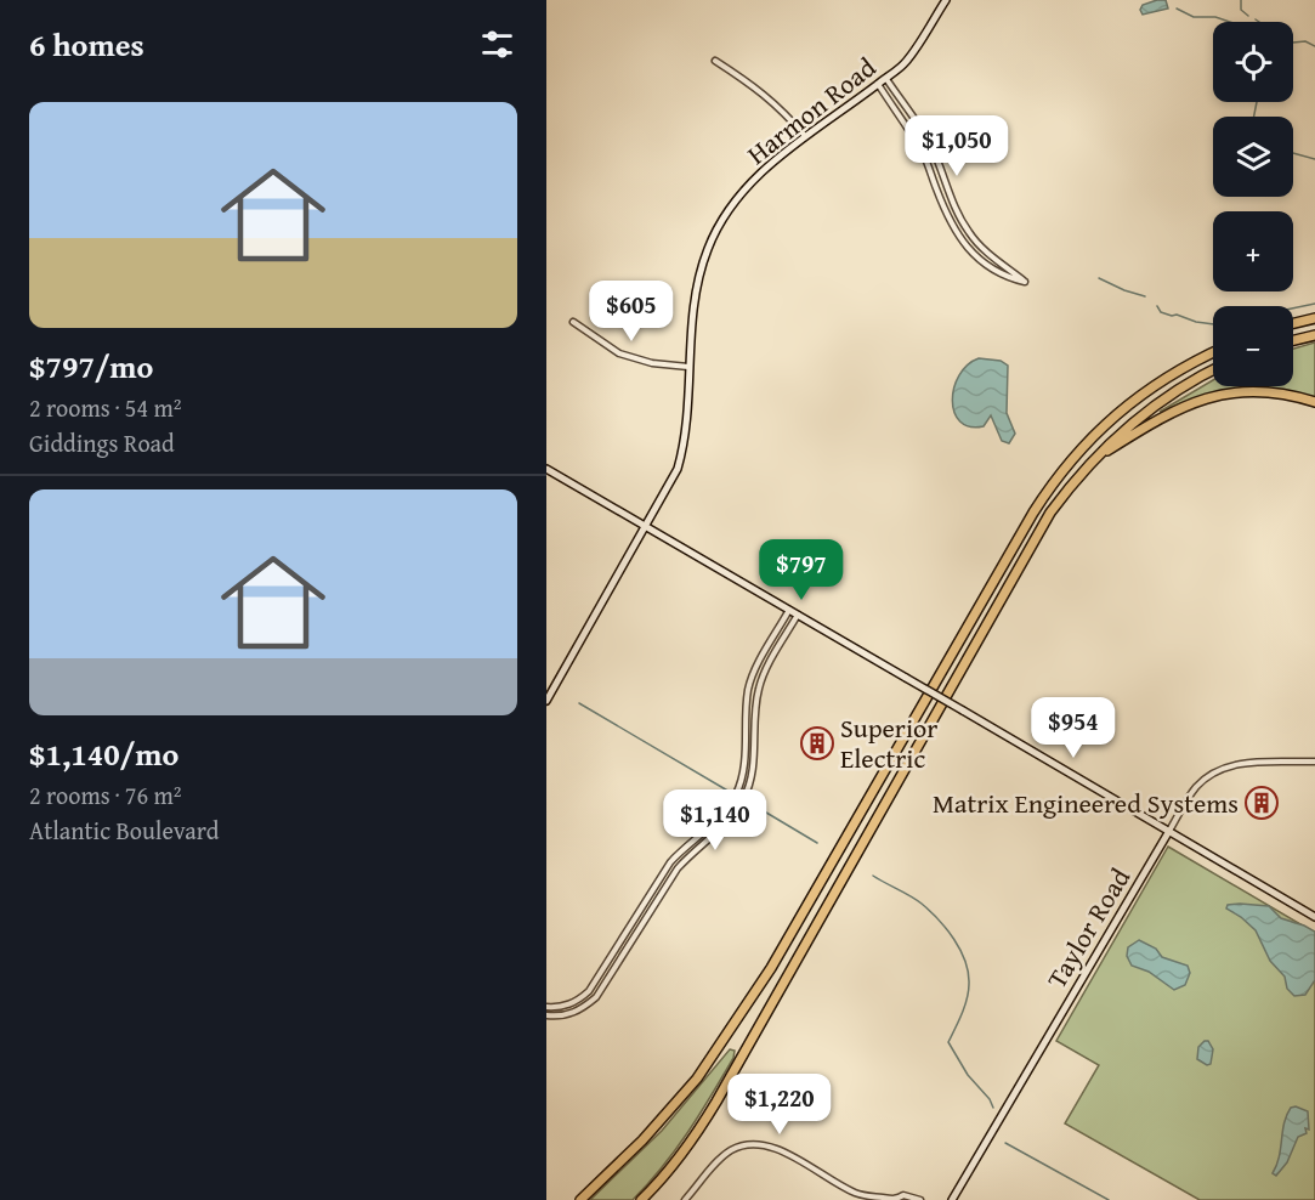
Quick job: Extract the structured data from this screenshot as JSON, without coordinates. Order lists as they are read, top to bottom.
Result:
{
  "streets": {
    "street": ["Harmon Road", "Taylor Road"]
  },
  "places": {
    "building": ["Superior Electric", "Matrix Engineered Systems"]
  },
  "page": {
    "heading": "6 homes",
    "map_buttons": ["+", "−"],
    "list": [
      {
        "name": "$797/mo",
        "note": "2 rooms · 54 m² · Giddings Road"
      },
      {
        "name": "$1,140/mo",
        "note": "2 rooms · 76 m² · Atlantic Boulevard"
      }
    ],
    "price": [
      "$1,050",
      "$605",
      "$797",
      "$954",
      "$1,140",
      "$1,220"
    ]
  }
}
